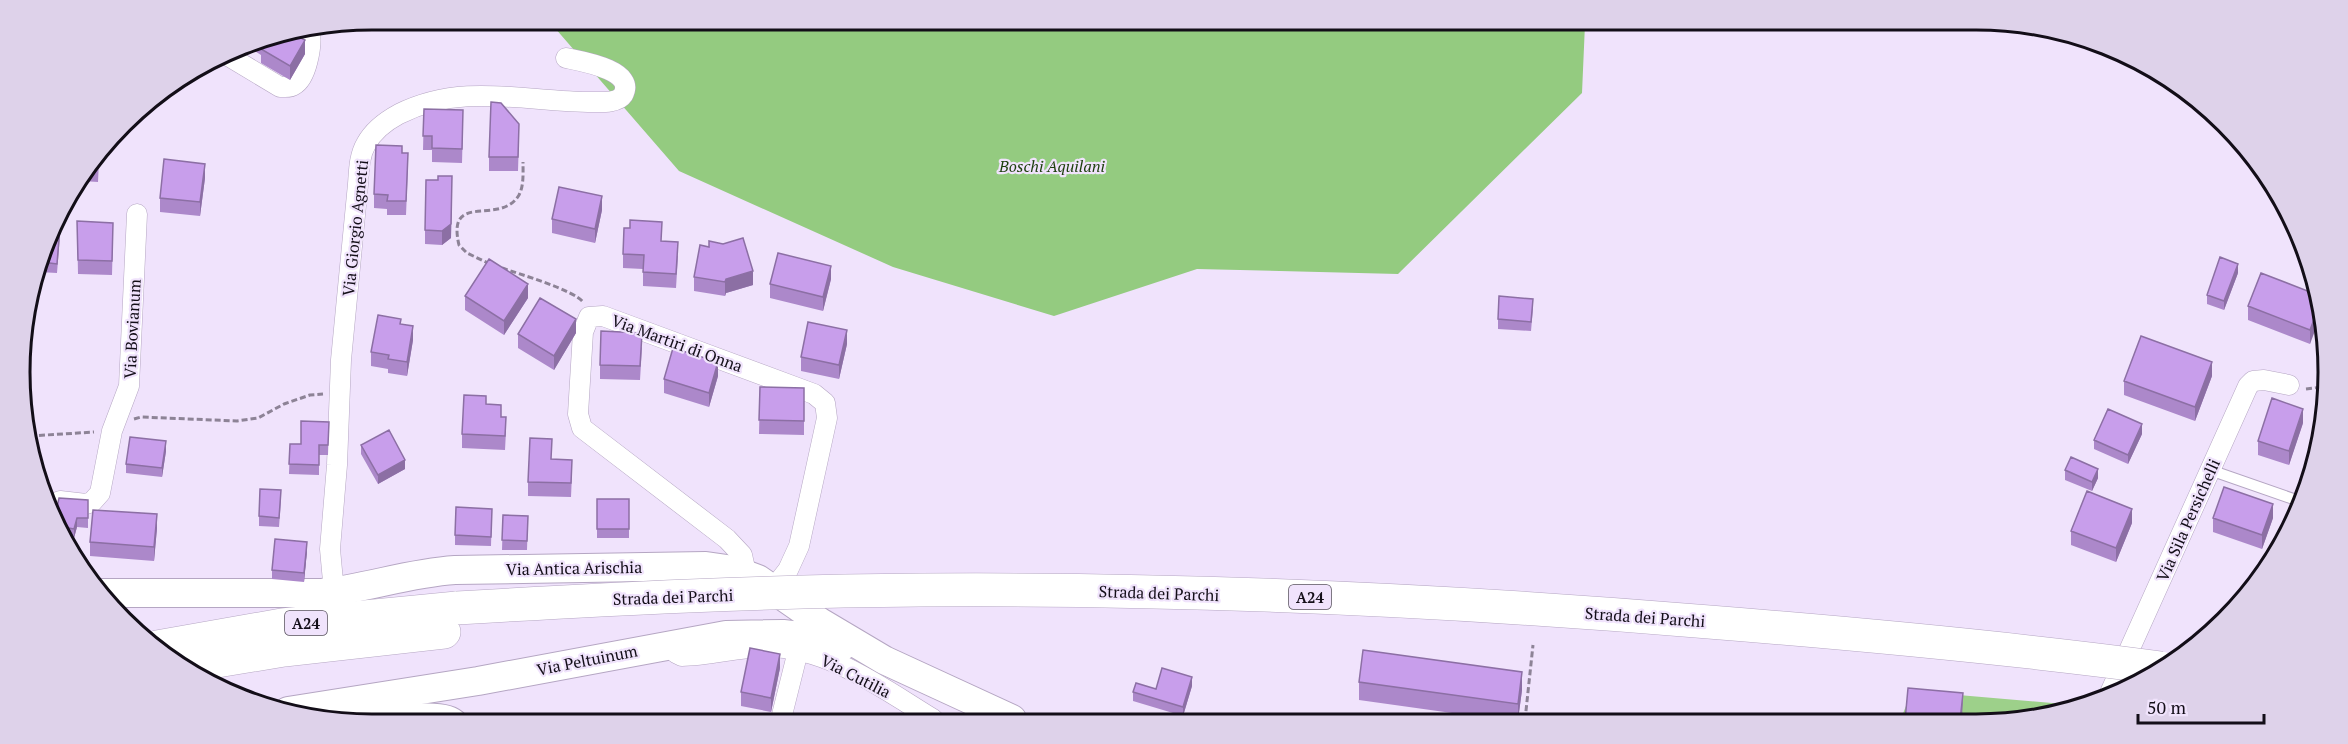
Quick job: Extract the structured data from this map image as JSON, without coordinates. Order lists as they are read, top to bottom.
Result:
{
  "streets": {
    "highway": ["Strada dei Parchi", "A24"],
    "main road": ["Via Antica Arischia", "Via Peltuinum"],
    "street": [
      "Via Giorgio Agnetti",
      "Via Bovianum",
      "Via Martiri di Onna",
      "Via Sila Persichelli",
      "Via Cutilia"
    ]
  },
  "crossings": [
    ["Via Giorgio Agnetti", "Via Antica Arischia"],
    ["Via Martiri di Onna", "Via Antica Arischia"],
    ["Via Martiri di Onna", "Via Peltuinum"],
    ["Via Antica Arischia", "Via Peltuinum"],
    ["Via Peltuinum", "Via Cutilia"]
  ],
  "parks": ["Boschi Aquilani"],
  "scale_bar": "50 m"
}
